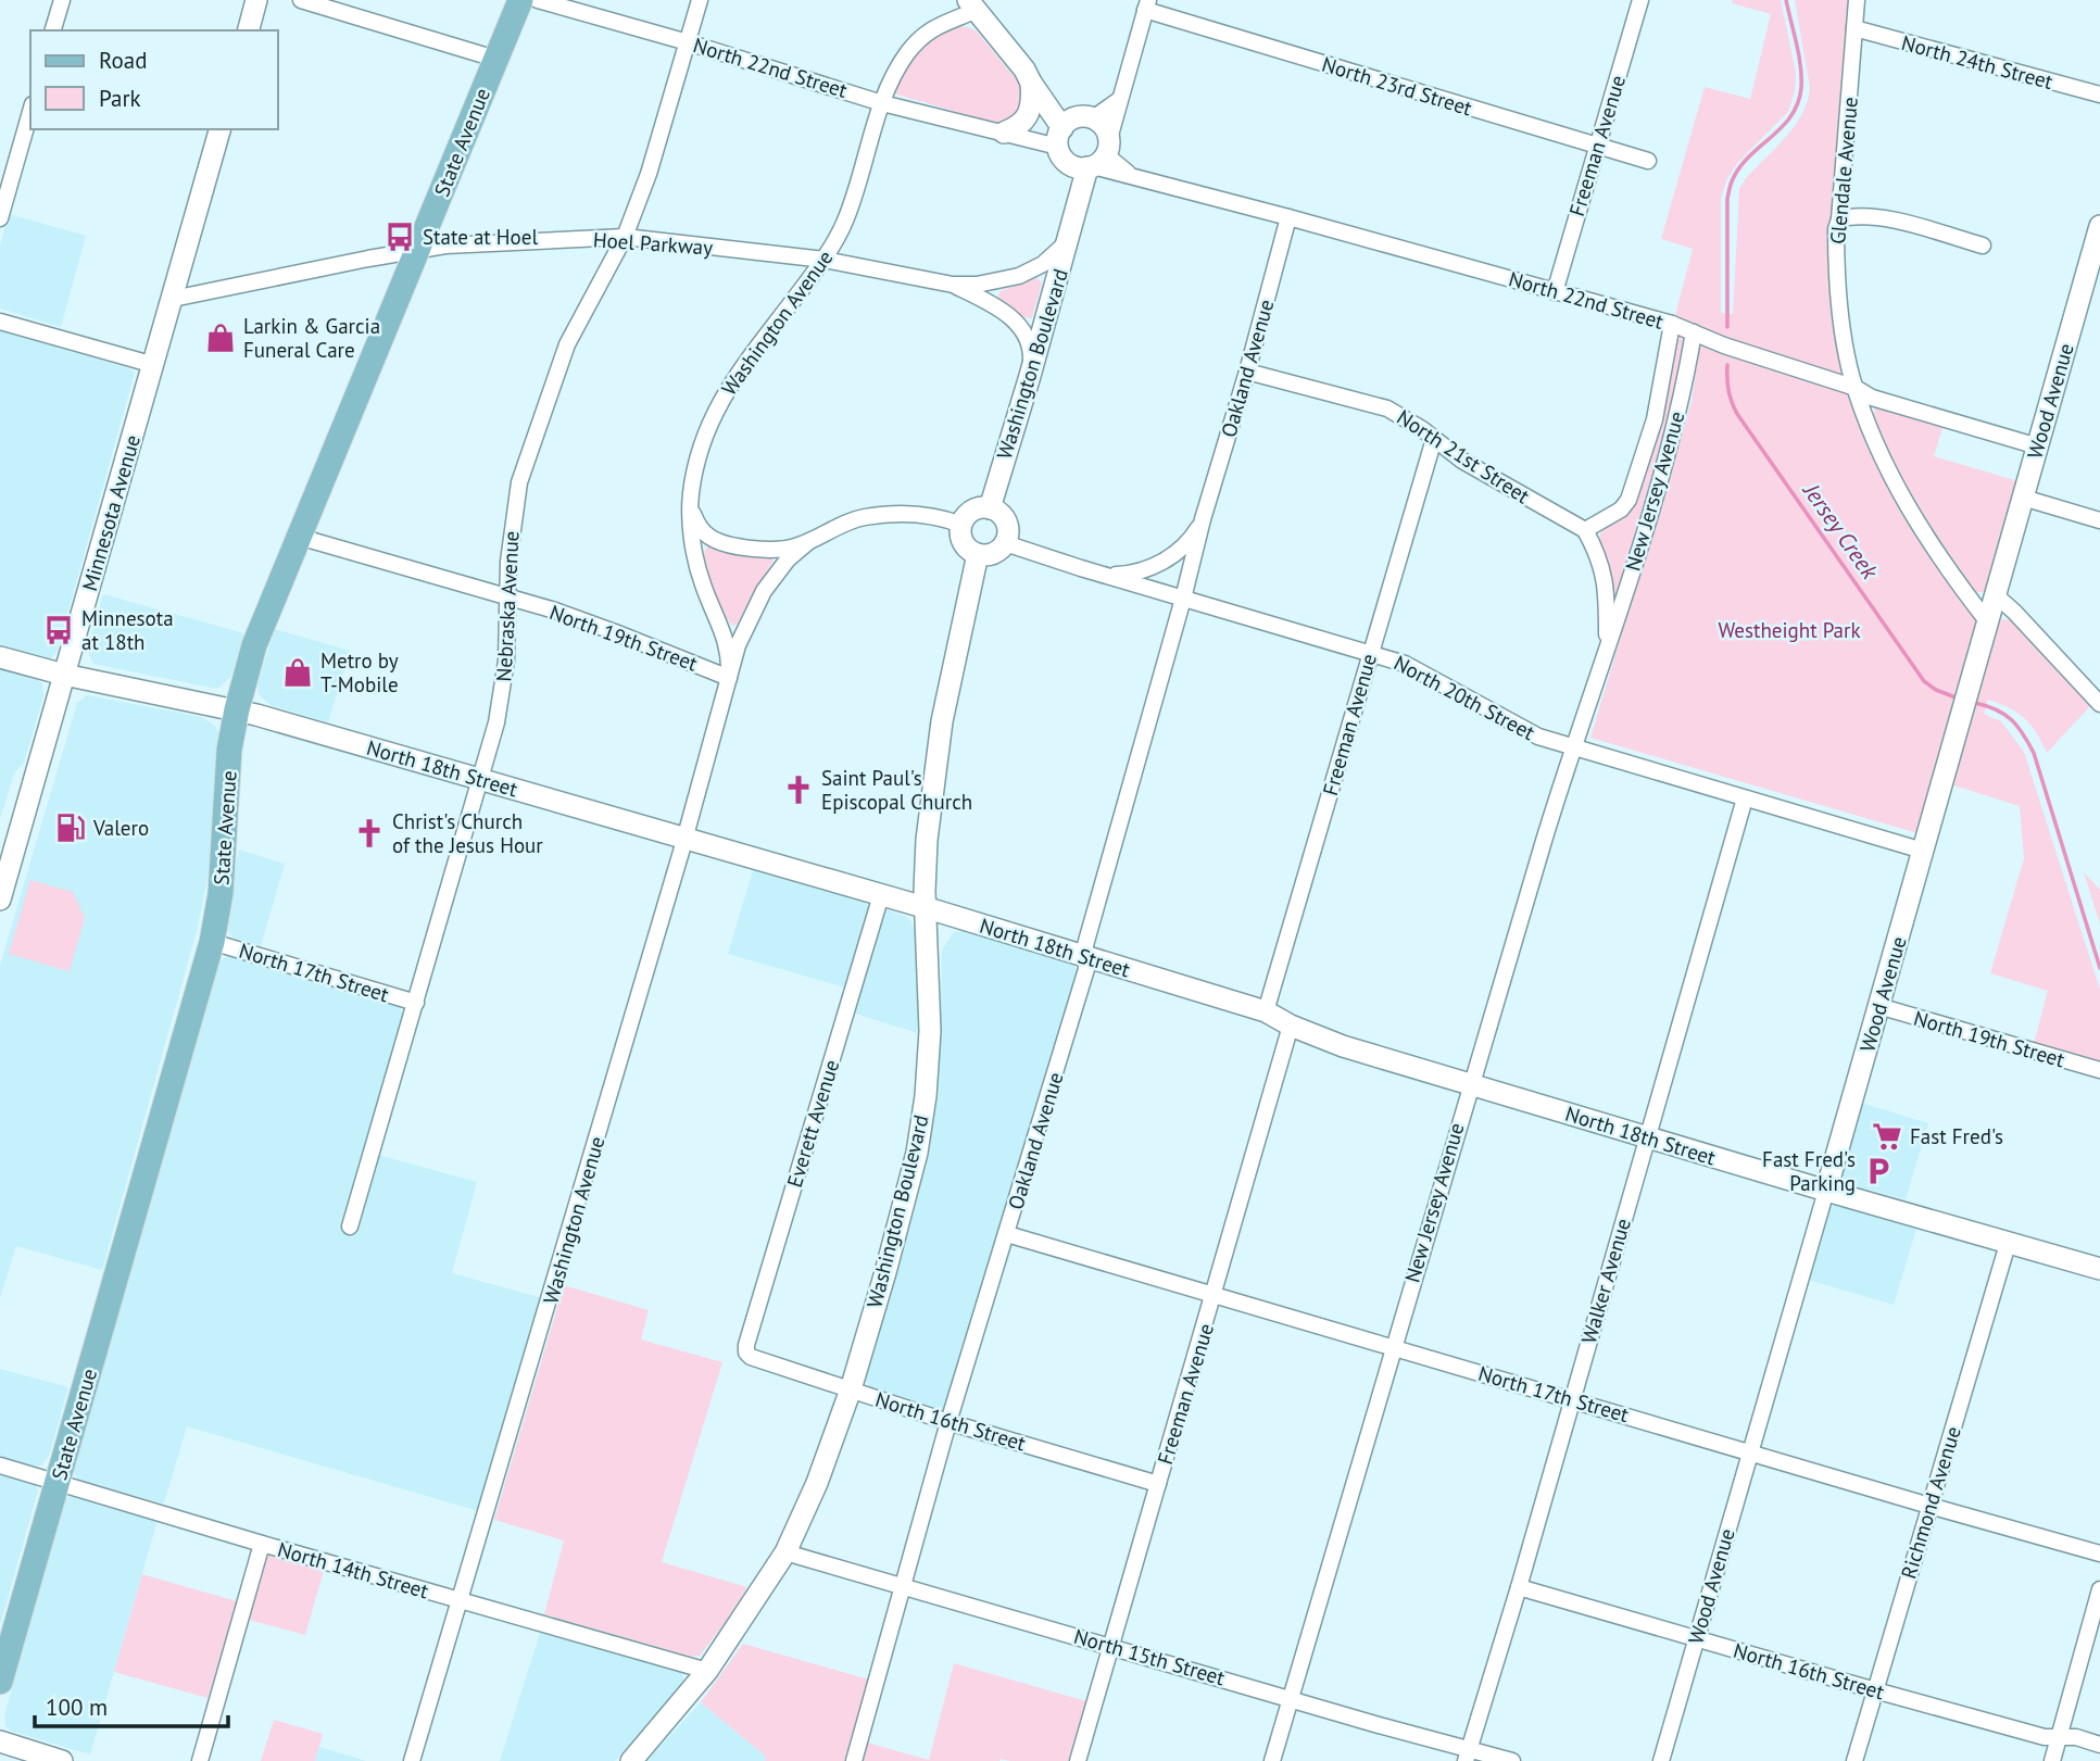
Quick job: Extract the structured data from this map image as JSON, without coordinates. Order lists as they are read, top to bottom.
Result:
{
  "streets": {
    "main road": ["State Avenue"],
    "street": [
      "North 24th Street",
      "North 22nd Street",
      "North 23rd Street",
      "Freeman Avenue",
      "Glendale Avenue",
      "Hoel Parkway",
      "Washington Avenue",
      "Washington Boulevard",
      "Oakland Avenue",
      "Wood Avenue",
      "North 21st Street",
      "New Jersey Avenue",
      "Minnesota Avenue",
      "Nebraska Avenue",
      "North 19th Street",
      "North 20th Street",
      "North 18th Street",
      "North 17th Street",
      "Everett Avenue",
      "Walker Avenue",
      "North 16th Street",
      "Richmond Avenue",
      "North 14th Street",
      "North 15th Street"
    ]
  },
  "crossings": [
    ["North 24th Street", "Glendale Avenue"],
    ["North 22nd Street", "Freeman Avenue"],
    ["North 22nd Street", "Glendale Avenue"],
    ["North 22nd Street", "Washington Avenue"],
    ["North 22nd Street", "Washington Boulevard"],
    ["North 22nd Street", "Oakland Avenue"],
    ["North 22nd Street", "Wood Avenue"],
    ["North 22nd Street", "New Jersey Avenue"],
    ["North 22nd Street", "Nebraska Avenue"],
    ["North 23rd Street", "Freeman Avenue"],
    ["State Avenue", "Hoel Parkway"],
    ["State Avenue", "North 19th Street"],
    ["State Avenue", "North 18th Street"],
    ["State Avenue", "North 17th Street"],
    ["State Avenue", "North 14th Street"],
    ["Freeman Avenue", "North 21st Street"],
    ["Freeman Avenue", "North 20th Street"],
    ["Freeman Avenue", "North 18th Street"],
    ["Freeman Avenue", "North 17th Street"],
    ["Freeman Avenue", "North 16th Street"],
    ["Freeman Avenue", "North 15th Street"],
    ["Glendale Avenue", "Wood Avenue"],
    ["Hoel Parkway", "Washington Avenue"],
    ["Hoel Parkway", "Washington Boulevard"],
    ["Hoel Parkway", "Minnesota Avenue"],
    ["Hoel Parkway", "Nebraska Avenue"],
    ["Washington Avenue", "North 19th Street"],
    ["Washington Avenue", "North 18th Street"],
    ["Washington Avenue", "North 14th Street"],
    ["Washington Boulevard", "North 20th Street"],
    ["Washington Boulevard", "North 18th Street"],
    ["Washington Boulevard", "North 16th Street"],
    ["Washington Boulevard", "North 14th Street"],
    ["Washington Boulevard", "North 15th Street"],
    ["Oakland Avenue", "North 21st Street"],
    ["Oakland Avenue", "North 20th Street"],
    ["Oakland Avenue", "North 18th Street"],
    ["Oakland Avenue", "North 17th Street"],
    ["Oakland Avenue", "North 16th Street"],
    ["Oakland Avenue", "North 15th Street"],
    ["Wood Avenue", "North 19th Street"],
    ["Wood Avenue", "North 20th Street"],
    ["Wood Avenue", "North 18th Street"],
    ["Wood Avenue", "North 17th Street"],
    ["Wood Avenue", "North 16th Street"],
    ["North 21st Street", "New Jersey Avenue"],
    ["New Jersey Avenue", "North 20th Street"],
    ["New Jersey Avenue", "North 18th Street"],
    ["New Jersey Avenue", "North 17th Street"],
    ["New Jersey Avenue", "North 15th Street"],
    ["Minnesota Avenue", "North 18th Street"],
    ["Nebraska Avenue", "North 19th Street"],
    ["Nebraska Avenue", "North 18th Street"],
    ["Nebraska Avenue", "North 17th Street"],
    ["North 20th Street", "Walker Avenue"],
    ["North 18th Street", "Everett Avenue"],
    ["North 18th Street", "Walker Avenue"],
    ["North 18th Street", "Richmond Avenue"],
    ["North 17th Street", "Walker Avenue"],
    ["North 17th Street", "Richmond Avenue"],
    ["Everett Avenue", "North 16th Street"],
    ["Walker Avenue", "North 16th Street"],
    ["Walker Avenue", "North 15th Street"],
    ["North 16th Street", "Richmond Avenue"]
  ],
  "water": ["Jersey Creek"],
  "parks": ["Westheight Park"],
  "places": {
    "bus stop": ["State at Hoel", "Minnesota at 18th"],
    "shop": ["Larkin & Garcia Funeral Care", "Metro by T-Mobile"],
    "church": ["Saint Paul's Episcopal Church", "Christ's Church of the Jesus Hour"],
    "fuel station": ["Valero"],
    "supermarket": ["Fast Fred's"],
    "parking": ["Fast Fred's Parking"]
  },
  "legend": ["Road", "Park"],
  "scale_bar": "100 m"
}
